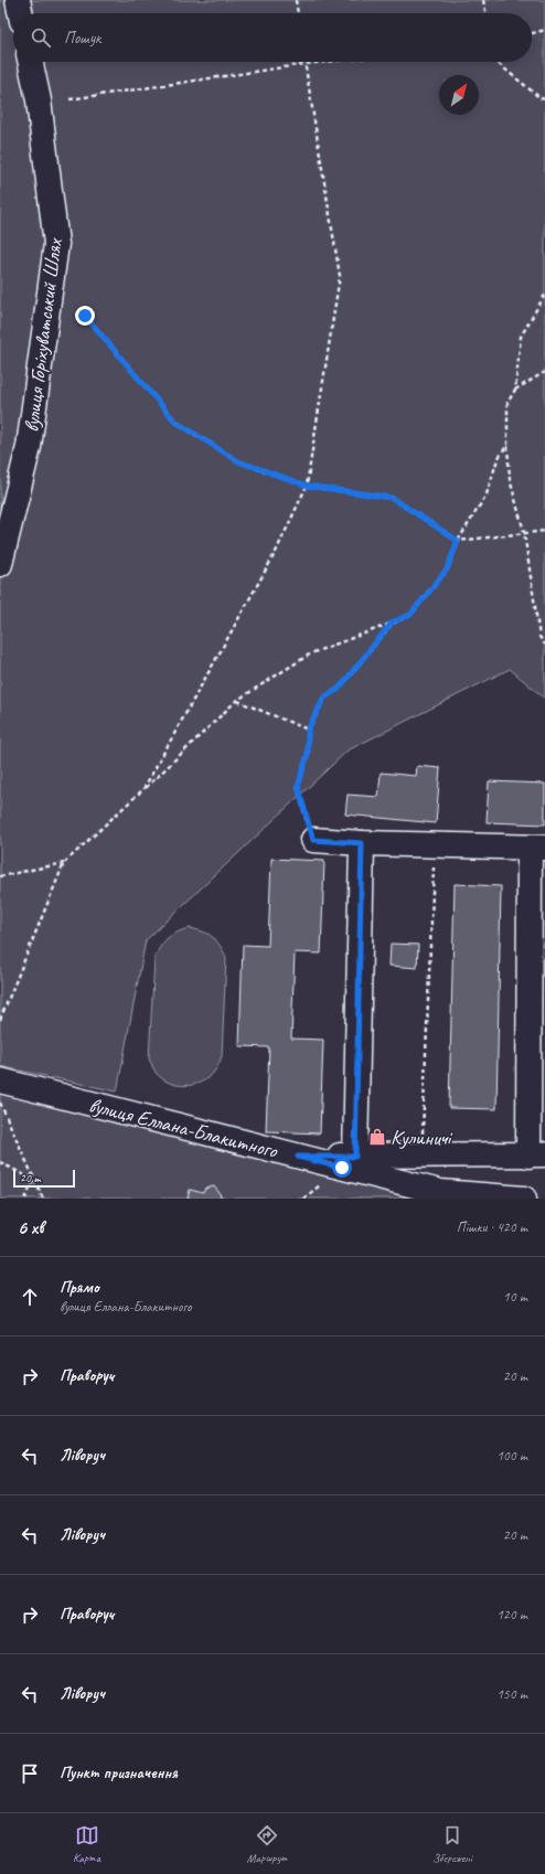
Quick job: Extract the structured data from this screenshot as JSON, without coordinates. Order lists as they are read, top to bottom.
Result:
{
  "streets": {
    "street": ["вулиця Горіхуватський Шлях", "вулиця Еллана-Блакитного"]
  },
  "places": {
    "shop": ["Кулиничі"]
  },
  "scale_bar": "20 m",
  "north": "top right",
  "page": {
    "search": "Пошук",
    "scale": "20 m",
    "heading": ["6 хв", "Пішки · 420 m"],
    "list": [
      ["Прямо", "вулиця Еллана-Блакитного", "10 m"],
      ["Праворуч", "20 m"],
      ["Ліворуч", "100 m"],
      ["Ліворуч", "20 m"],
      ["Праворуч", "120 m"],
      ["Ліворуч", "150 m"],
      "Пункт призначення"
    ],
    "nav": ["Карта", "Маршрут", "Збережені"]
  }
}
